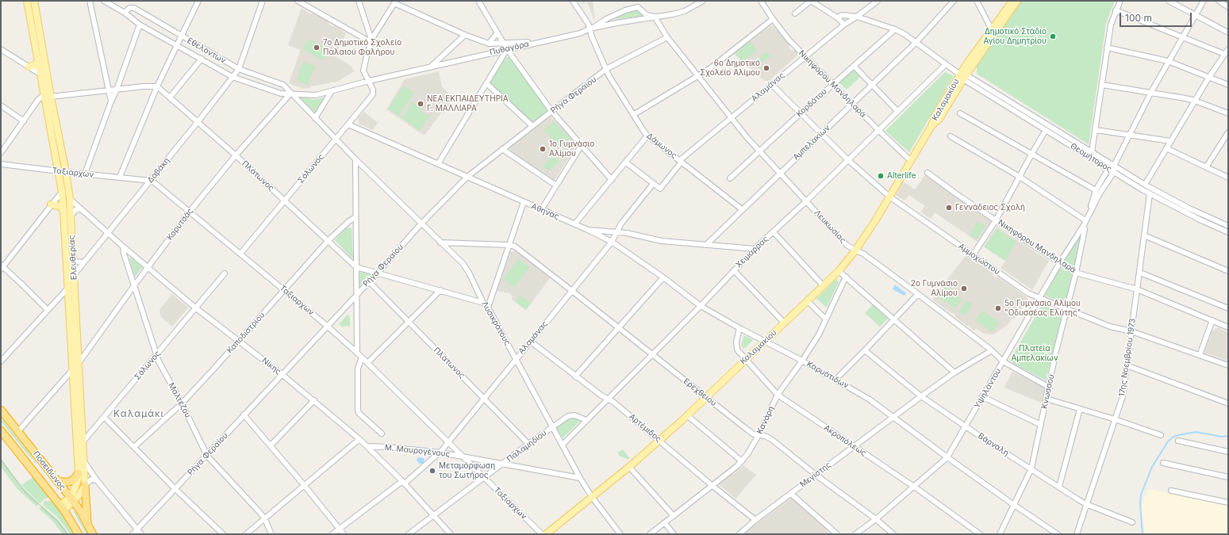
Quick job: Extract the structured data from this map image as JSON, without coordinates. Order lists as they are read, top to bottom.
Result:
{
  "streets": {
    "highway": ["Ποσειδώνος"],
    "main road": ["Καλαμακίου", "Ελευθερίας"],
    "street": [
      "Πυθαγόρα",
      "Εθελοντών",
      "Νικηφόρου Μανδηλαρά",
      "Αλαμάνας",
      "Ρήγα Φεραίου",
      "Κορδάτου",
      "Αμπελακίων",
      "Δάμωνος",
      "Θεομήτορος",
      "Σόλωνος",
      "Δαβάκη",
      "Ταξιαρχών",
      "Πλάτωνος",
      "Αθηνάς",
      "Κορυτσάς",
      "Λευκωσίας",
      "Χειμάρρας",
      "Αμμοχώστου",
      "Λυσικράτους",
      "Καποδιστρίου",
      "17ης Νοεμβρίου 1973",
      "Νίκης",
      "Καρυάτιδων",
      "Υψηλάντου",
      "Κνωσσού",
      "Ερεχθείου",
      "Μαλτέζου",
      "Κανάρη",
      "Αρτέμιδος",
      "Ακροπόλεως",
      "Βάρναλη",
      "Παλαμηδίου",
      "Μ. Μαυρογένους",
      "Μεγίστης"
    ]
  },
  "crossings": [
    ["Πυθαγόρα", "Εθελοντών"],
    ["Πυθαγόρα", "Δάμωνος"],
    ["Πυθαγόρα", "Σόλωνος"],
    ["Πυθαγόρα", "Λευκωσίας"],
    ["Εθελοντών", "Σόλωνος"],
    ["Εθελοντών", "Δαβάκη"],
    ["Εθελοντών", "Κορυτσάς"],
    ["Εθελοντών", "Λυσικράτους"],
    ["Νικηφόρου Μανδηλαρά", "Αλαμάνας"],
    ["Νικηφόρου Μανδηλαρά", "Καλαμακίου"],
    ["Νικηφόρου Μανδηλαρά", "Κορδάτου"],
    ["Νικηφόρου Μανδηλαρά", "Αμπελακίων"],
    ["Νικηφόρου Μανδηλαρά", "Χειμάρρας"],
    ["Νικηφόρου Μανδηλαρά", "17ης Νοεμβρίου 1973"],
    ["Νικηφόρου Μανδηλαρά", "Υψηλάντου"],
    ["Νικηφόρου Μανδηλαρά", "Κνωσσού"],
    ["Αλαμάνας", "Δάμωνος"],
    ["Αλαμάνας", "Θεομήτορος"],
    ["Αλαμάνας", "Ταξιαρχών"],
    ["Αλαμάνας", "Πλάτωνος"],
    ["Αλαμάνας", "Αθηνάς"],
    ["Αλαμάνας", "Λευκωσίας"],
    ["Αλαμάνας", "Αμμοχώστου"],
    ["Αλαμάνας", "Λυσικράτους"],
    ["Αλαμάνας", "Νίκης"],
    ["Αλαμάνας", "Καρυάτιδων"],
    ["Αλαμάνας", "Ερεχθείου"],
    ["Αλαμάνας", "Αρτέμιδος"],
    ["Αλαμάνας", "Μ. Μαυρογένους"],
    ["Ρήγα Φεραίου", "Δάμωνος"],
    ["Ρήγα Φεραίου", "Ταξιαρχών"],
    ["Ρήγα Φεραίου", "Πλάτωνος"],
    ["Ρήγα Φεραίου", "Αθηνάς"],
    ["Ρήγα Φεραίου", "Λευκωσίας"],
    ["Ρήγα Φεραίου", "Λυσικράτους"],
    ["Ρήγα Φεραίου", "Νίκης"],
    ["Ρήγα Φεραίου", "Μαλτέζου"],
    ["Καλαμακίου", "Θεομήτορος"],
    ["Καλαμακίου", "Λευκωσίας"],
    ["Καλαμακίου", "Αμμοχώστου"],
    ["Καλαμακίου", "Λυσικράτους"],
    ["Καλαμακίου", "Καρυάτιδων"],
    ["Καλαμακίου", "Ερεχθείου"],
    ["Καλαμακίου", "Αρτέμιδος"],
    ["Καλαμακίου", "Ακροπόλεως"],
    ["Κορδάτου", "Θεομήτορος"],
    ["Κορδάτου", "Λευκωσίας"],
    ["Κορδάτου", "Αμμοχώστου"],
    ["Αμπελακίων", "Δάμωνος"],
    ["Αμπελακίων", "Θεομήτορος"],
    ["Αμπελακίων", "Αθηνάς"],
    ["Αμπελακίων", "Λευκωσίας"],
    ["Αμπελακίων", "Αμμοχώστου"],
    ["Θεομήτορος", "Χειμάρρας"],
    ["Θεομήτορος", "17ης Νοεμβρίου 1973"],
    ["Θεομήτορος", "Υψηλάντου"],
    ["Σόλωνος", "Ταξιαρχών"],
    ["Σόλωνος", "Πλάτωνος"],
    ["Σόλωνος", "Αθηνάς"],
    ["Σόλωνος", "Ελευθερίας"],
    ["Σόλωνος", "Λυσικράτους"],
    ["Σόλωνος", "Νίκης"],
    ["Σόλωνος", "Μαλτέζου"],
    ["Δαβάκη", "Ταξιαρχών"],
    ["Δαβάκη", "Πλάτωνος"],
    ["Δαβάκη", "Ελευθερίας"],
    ["Δαβάκη", "Νίκης"],
    ["Ταξιαρχών", "Κορυτσάς"],
    ["Ταξιαρχών", "Ελευθερίας"],
    ["Ταξιαρχών", "Καποδιστρίου"],
    ["Ταξιαρχών", "Παλαμηδίου"],
    ["Ταξιαρχών", "Μ. Μαυρογένους"],
    ["Πλάτωνος", "Κορυτσάς"],
    ["Πλάτωνος", "Καποδιστρίου"],
    ["Πλάτωνος", "Παλαμηδίου"],
    ["Αθηνάς", "Χειμάρρας"],
    ["Αθηνάς", "Καρυάτιδων"],
    ["Κορυτσάς", "Ελευθερίας"],
    ["Κορυτσάς", "Νίκης"],
    ["Κορυτσάς", "Μαλτέζου"],
    ["Λευκωσίας", "Χειμάρρας"],
    ["Λευκωσίας", "Υψηλάντου"],
    ["Λευκωσίας", "Κνωσσού"],
    ["Λευκωσίας", "Μεγίστης"],
    ["Χειμάρρας", "Αμμοχώστου"],
    ["Χειμάρρας", "Λυσικράτους"],
    ["Χειμάρρας", "Καρυάτιδων"],
    ["Χειμάρρας", "Ερεχθείου"],
    ["Χειμάρρας", "Αρτέμιδος"],
    ["Χειμάρρας", "Παλαμηδίου"],
    ["Ελευθερίας", "Νίκης"],
    ["Ελευθερίας", "Ποσειδώνος"],
    ["Αμμοχώστου", "17ης Νοεμβρίου 1973"],
    ["Αμμοχώστου", "Υψηλάντου"],
    ["Αμμοχώστου", "Κνωσσού"],
    ["Λυσικράτους", "Παλαμηδίου"],
    ["Λυσικράτους", "Μ. Μαυρογένους"],
    ["Καποδιστρίου", "Νίκης"],
    ["Καποδιστρίου", "Μαλτέζου"],
    ["17ης Νοεμβρίου 1973", "Βάρναλη"],
    ["Νίκης", "Μαλτέζου"],
    ["Νίκης", "Παλαμηδίου"],
    ["Νίκης", "Μ. Μαυρογένους"],
    ["Καρυάτιδων", "Υψηλάντου"],
    ["Καρυάτιδων", "Κνωσσού"],
    ["Καρυάτιδων", "Κανάρη"],
    ["Καρυάτιδων", "Ακροπόλεως"],
    ["Καρυάτιδων", "Μεγίστης"],
    ["Υψηλάντου", "Κνωσσού"],
    ["Υψηλάντου", "Ερεχθείου"],
    ["Υψηλάντου", "Ακροπόλεως"],
    ["Υψηλάντου", "Βάρναλη"],
    ["Κνωσσού", "Βάρναλη"],
    ["Ερεχθείου", "Κανάρη"],
    ["Ερεχθείου", "Μεγίστης"],
    ["Κανάρη", "Αρτέμιδος"],
    ["Κανάρη", "Ακροπόλεως"],
    ["Αρτέμιδος", "Μεγίστης"],
    ["Ακροπόλεως", "Μεγίστης"],
    ["Βάρναλη", "Μεγίστης"],
    ["Παλαμηδίου", "Μ. Μαυρογένους"]
  ],
  "districts": ["Καλαμάκι"],
  "parks": ["Πλατεία Αμπελακίων"],
  "places": [
    "Δημοτικό Στάδιο Αγίου Δημητρίου",
    "7ο Δημοτικό Σχολείο Παλαιού Φαλήρου",
    "6ο Δημοτικό Σχολείο Αλίμου",
    "ΝΕΑ ΕΚΠΑΙΔΕΥΤΗΡΙΑ Γ. ΜΑΛΛΙΑΡΑ",
    "1ο Γυμνάσιο Αλίμου",
    "Alterlife",
    "Γεννάδειος Σχολή",
    "2ο Γυμνάσιο Αλίμου",
    "5ο Γυμνάσιο Αλίμου \"Οδυσσέας Ελύτης\"",
    "Μεταμόρφωση του Σωτήρος"
  ],
  "scale_bar": "100 m"
}
